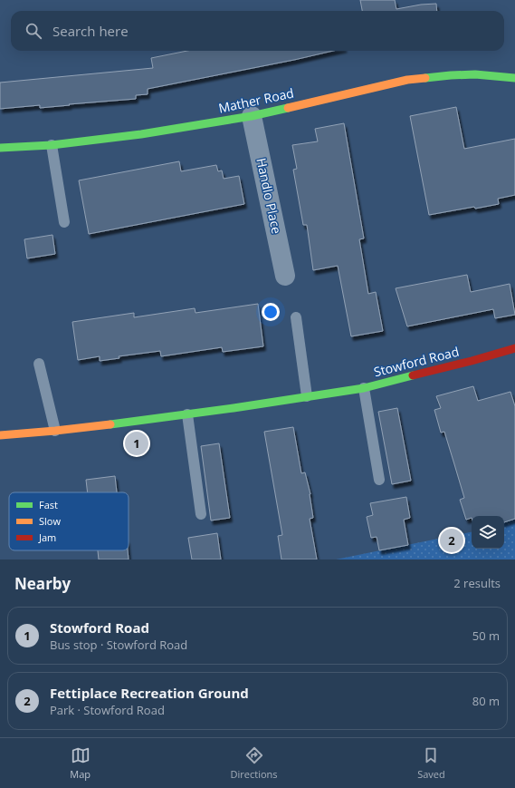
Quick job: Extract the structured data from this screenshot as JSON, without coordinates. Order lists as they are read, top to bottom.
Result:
{
  "streets": {
    "street": ["Mather Road", "Handlo Place", "Stowford Road"]
  },
  "crossings": [
    ["Mather Road", "Handlo Place"]
  ],
  "legend": ["Fast", "Slow", "Jam"],
  "page": {
    "search": "Search here",
    "pins": ["1", "2"],
    "heading": ["Nearby", "2 results"],
    "list": [
      {
        "mark": "1",
        "name": "Stowford Road",
        "note": "Bus stop · Stowford Road",
        "value": "50 m"
      },
      {
        "mark": "2",
        "name": "Fettiplace Recreation Ground",
        "note": "Park · Stowford Road",
        "value": "80 m"
      }
    ],
    "nav": ["Map", "Directions", "Saved"]
  }
}
